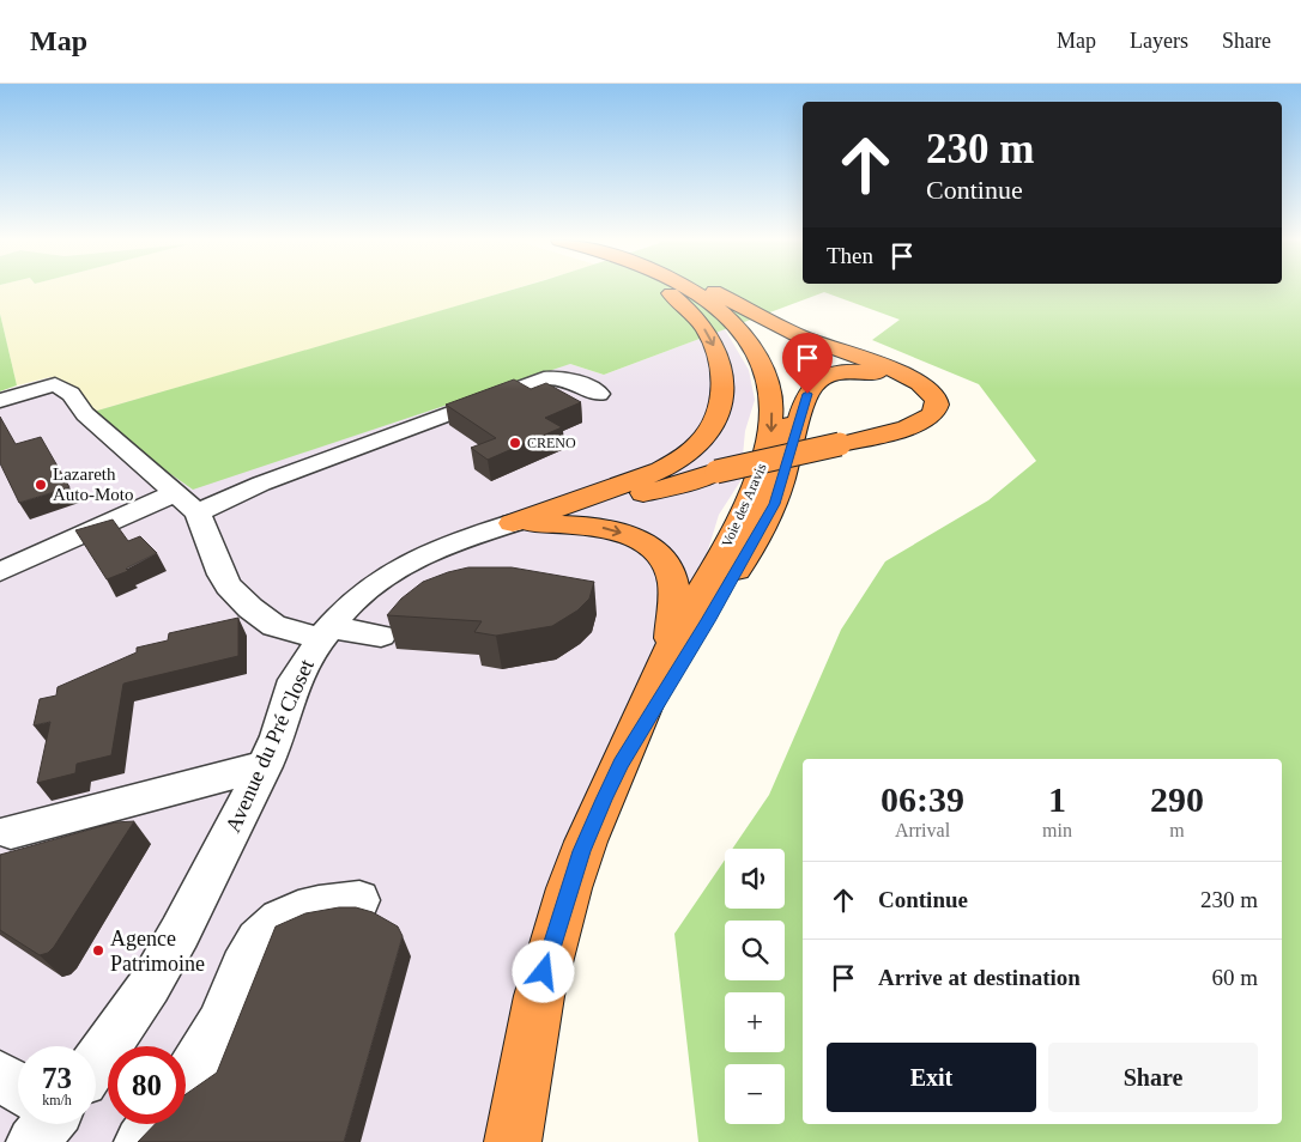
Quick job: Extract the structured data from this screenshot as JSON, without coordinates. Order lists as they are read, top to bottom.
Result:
{
  "streets": {
    "highway": ["Voie des Aravis"],
    "street": ["Avenue du Pré Closet"]
  },
  "places": ["CRENO", "Lazareth Auto-Moto", "Agence Patrimoine"],
  "page": {
    "header": "Map",
    "nav": ["Map", "Layers", "Share"],
    "turn": ["230 m", "Continue"],
    "then": "Then",
    "eta": [
      "06:39",
      "Arrival",
      "1",
      "min",
      "290",
      "m"
    ],
    "map_buttons": ["+", "−"],
    "list": [
      {
        "name": "Continue",
        "value": "230 m"
      },
      {
        "name": "Arrive at destination",
        "value": "60 m"
      }
    ],
    "buttons": ["Exit", "Share"],
    "speed": "73 km/h",
    "limit": "80"
  }
}
